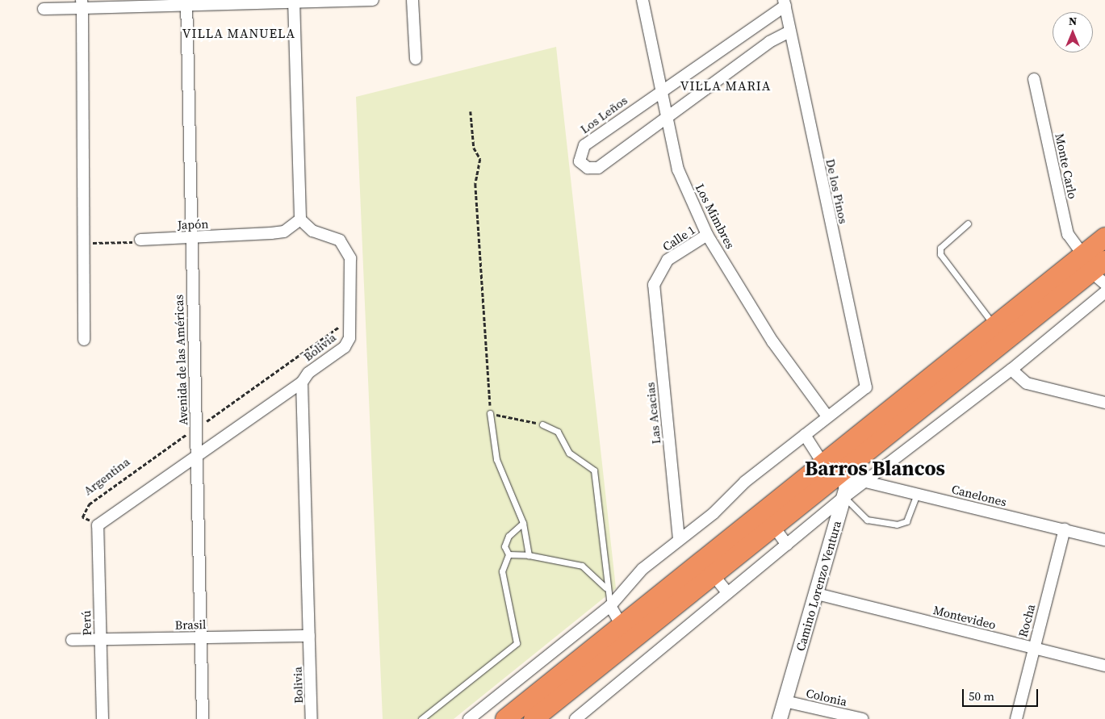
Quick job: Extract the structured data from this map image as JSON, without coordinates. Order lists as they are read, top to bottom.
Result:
{
  "streets": {
    "street": [
      "Los Leños",
      "Monte Carlo",
      "De los Pinos",
      "Los Mimbres",
      "Japón",
      "Calle 1",
      "Bolivia",
      "Avenida de las Américas",
      "Las Acacias",
      "Canelones",
      "Camino Lorenzo Ventura",
      "Montevideo",
      "Rocha",
      "Perú",
      "Brasil",
      "Colonia"
    ],
    "path": ["Argentina"]
  },
  "crossings": [
    ["Los Leños", "De los Pinos"],
    ["Los Leños", "Los Mimbres"],
    ["De los Pinos", "Los Mimbres"],
    ["Los Mimbres", "Calle 1"],
    ["Japón", "Bolivia"],
    ["Japón", "Avenida de las Américas"],
    ["Calle 1", "Las Acacias"],
    ["Bolivia", "Argentina"],
    ["Bolivia", "Brasil"],
    ["Avenida de las Américas", "Argentina"],
    ["Avenida de las Américas", "Brasil"],
    ["Argentina", "Perú"],
    ["Canelones", "Camino Lorenzo Ventura"],
    ["Canelones", "Rocha"],
    ["Camino Lorenzo Ventura", "Montevideo"],
    ["Camino Lorenzo Ventura", "Colonia"],
    ["Montevideo", "Rocha"],
    ["Perú", "Brasil"]
  ],
  "districts": ["VILLA MANUELA", "VILLA MARIA", "Barros Blancos"],
  "scale_bar": "50 m",
  "north": "top"
}
